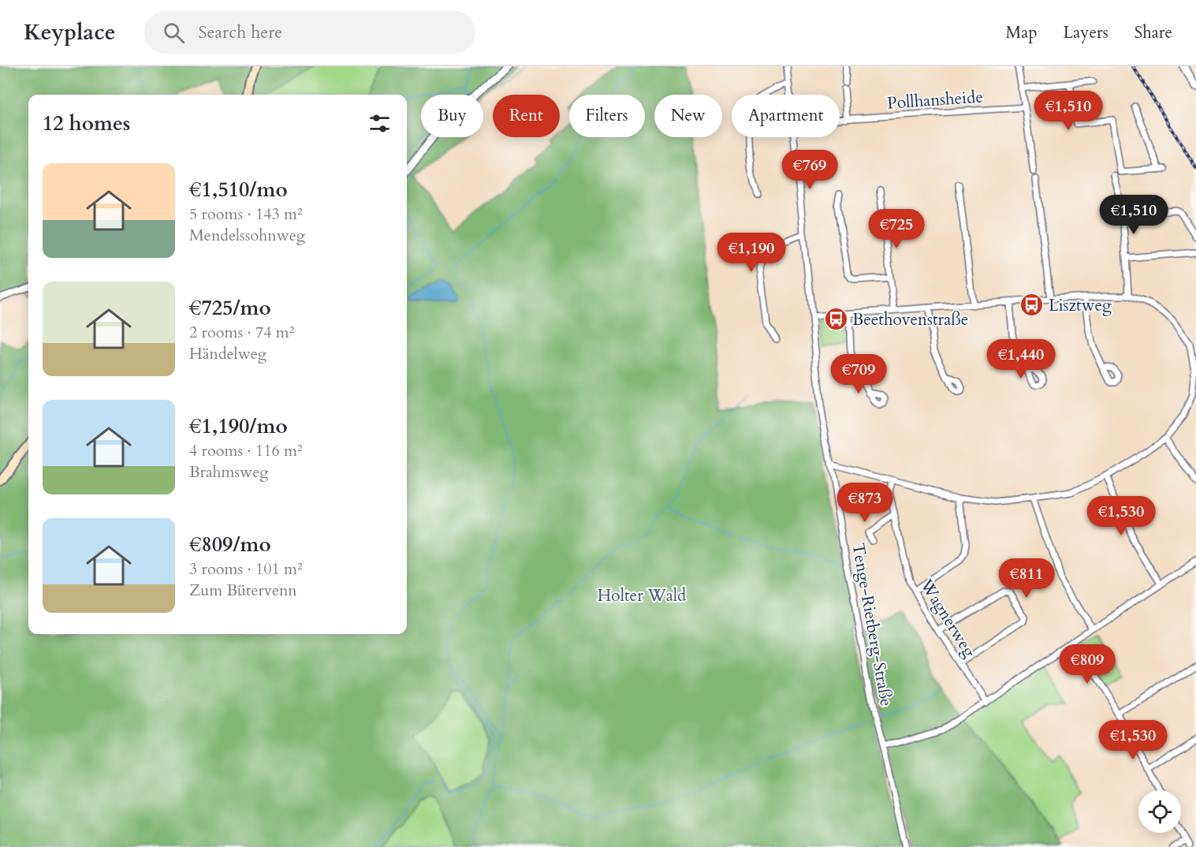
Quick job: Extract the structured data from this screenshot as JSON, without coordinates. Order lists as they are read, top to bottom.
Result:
{
  "streets": {
    "street": ["Pollhansheide", "Wagnerweg", "Tenge-Rietberg-Straße"]
  },
  "parks": ["Holter Wald"],
  "places": {
    "bus stop": ["Lisztweg", "Beethovenstraße"]
  },
  "page": {
    "header": "Keyplace",
    "search": "Search here",
    "nav": ["Map", "Layers", "Share"],
    "price": [
      "€1,510",
      "€769",
      "€1,510",
      "€725",
      "€1,190",
      "€1,440",
      "€709",
      "€873",
      "€1,530",
      "€811",
      "€809",
      "€1,530"
    ],
    "chip": [
      "Buy",
      "Rent",
      "Filters",
      "New",
      "Apartment"
    ],
    "heading": "12 homes",
    "list": [
      {
        "name": "€1,510/mo",
        "note": "5 rooms · 143 m² · Mendelssohnweg"
      },
      {
        "name": "€725/mo",
        "note": "2 rooms · 74 m² · Händelweg"
      },
      {
        "name": "€1,190/mo",
        "note": "4 rooms · 116 m² · Brahmsweg"
      },
      {
        "name": "€809/mo",
        "note": "3 rooms · 101 m² · Zum Bütervenn"
      }
    ]
  }
}
